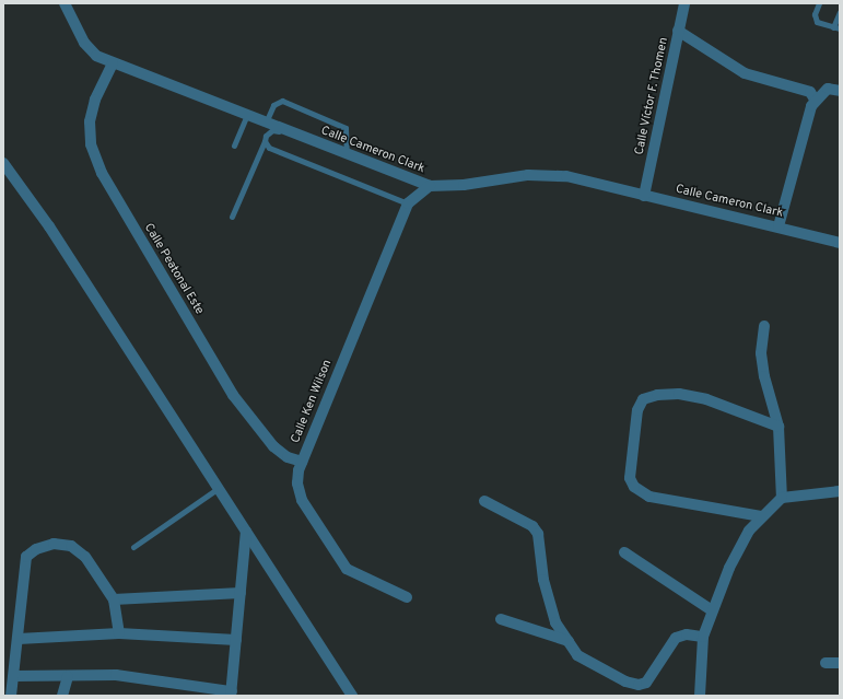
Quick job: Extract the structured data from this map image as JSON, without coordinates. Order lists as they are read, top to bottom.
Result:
{
  "streets": {
    "street": [
      "Calle Víctor F. Thomen",
      "Calle Cameron Clark",
      "Calle Peatonal Este",
      "Calle Ken Wilson"
    ]
  },
  "crossings": [
    ["Calle Víctor F. Thomen", "Calle Cameron Clark"],
    ["Calle Cameron Clark", "Calle Peatonal Este"],
    ["Calle Cameron Clark", "Calle Ken Wilson"],
    ["Calle Peatonal Este", "Calle Ken Wilson"]
  ]
}
